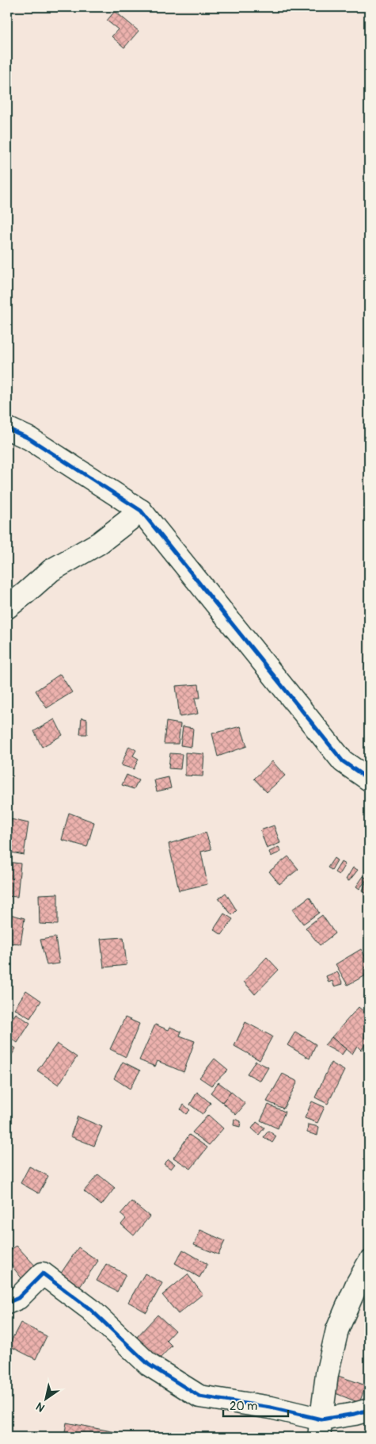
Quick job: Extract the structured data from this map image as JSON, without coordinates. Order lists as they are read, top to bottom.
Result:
{
  "scale_bar": "20 m",
  "north": "bottom left"
}
